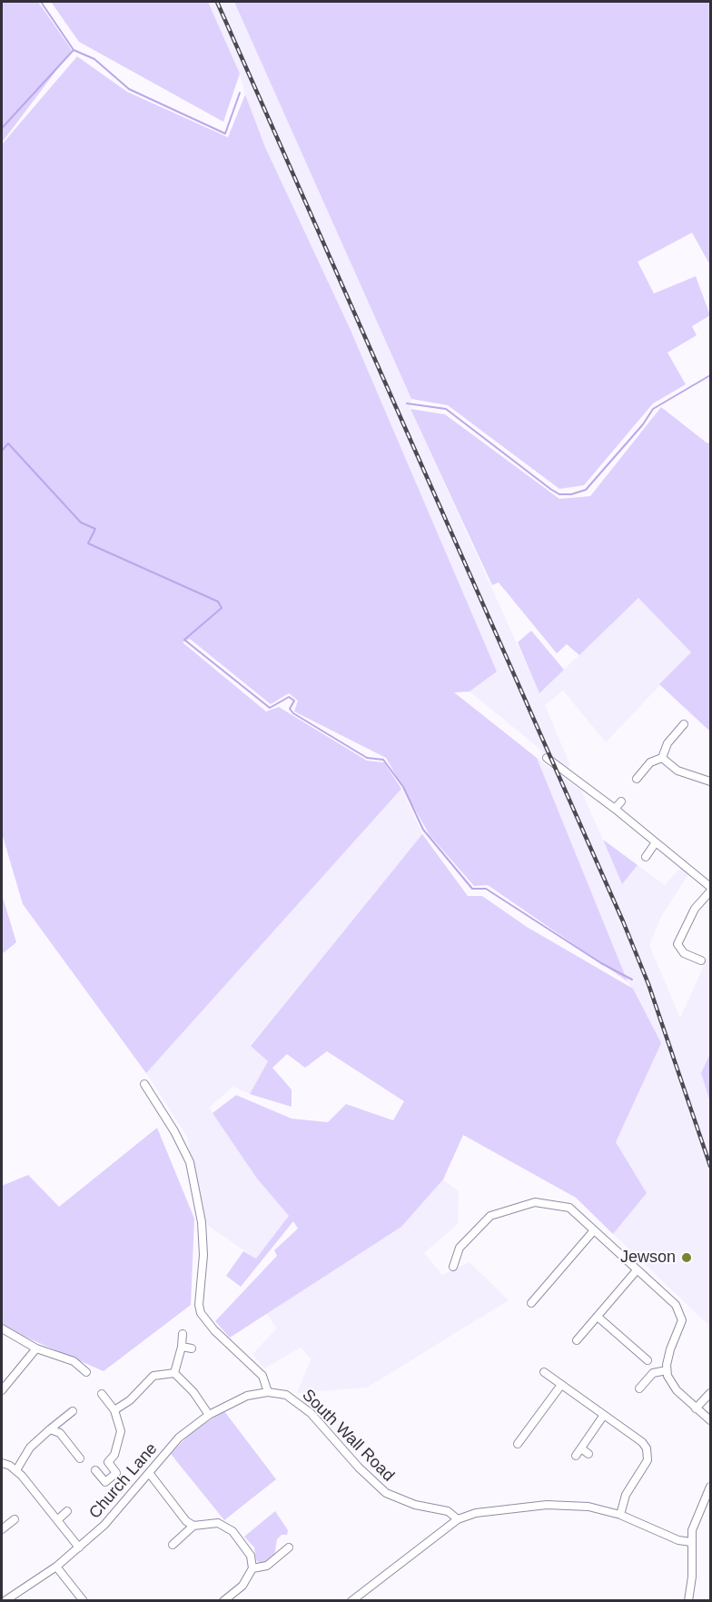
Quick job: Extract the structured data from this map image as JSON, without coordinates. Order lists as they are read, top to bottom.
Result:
{
  "streets": {
    "street": ["South Wall Road", "Church Lane"]
  },
  "crossings": [
    ["South Wall Road", "Church Lane"]
  ],
  "places": ["Jewson"]
}
